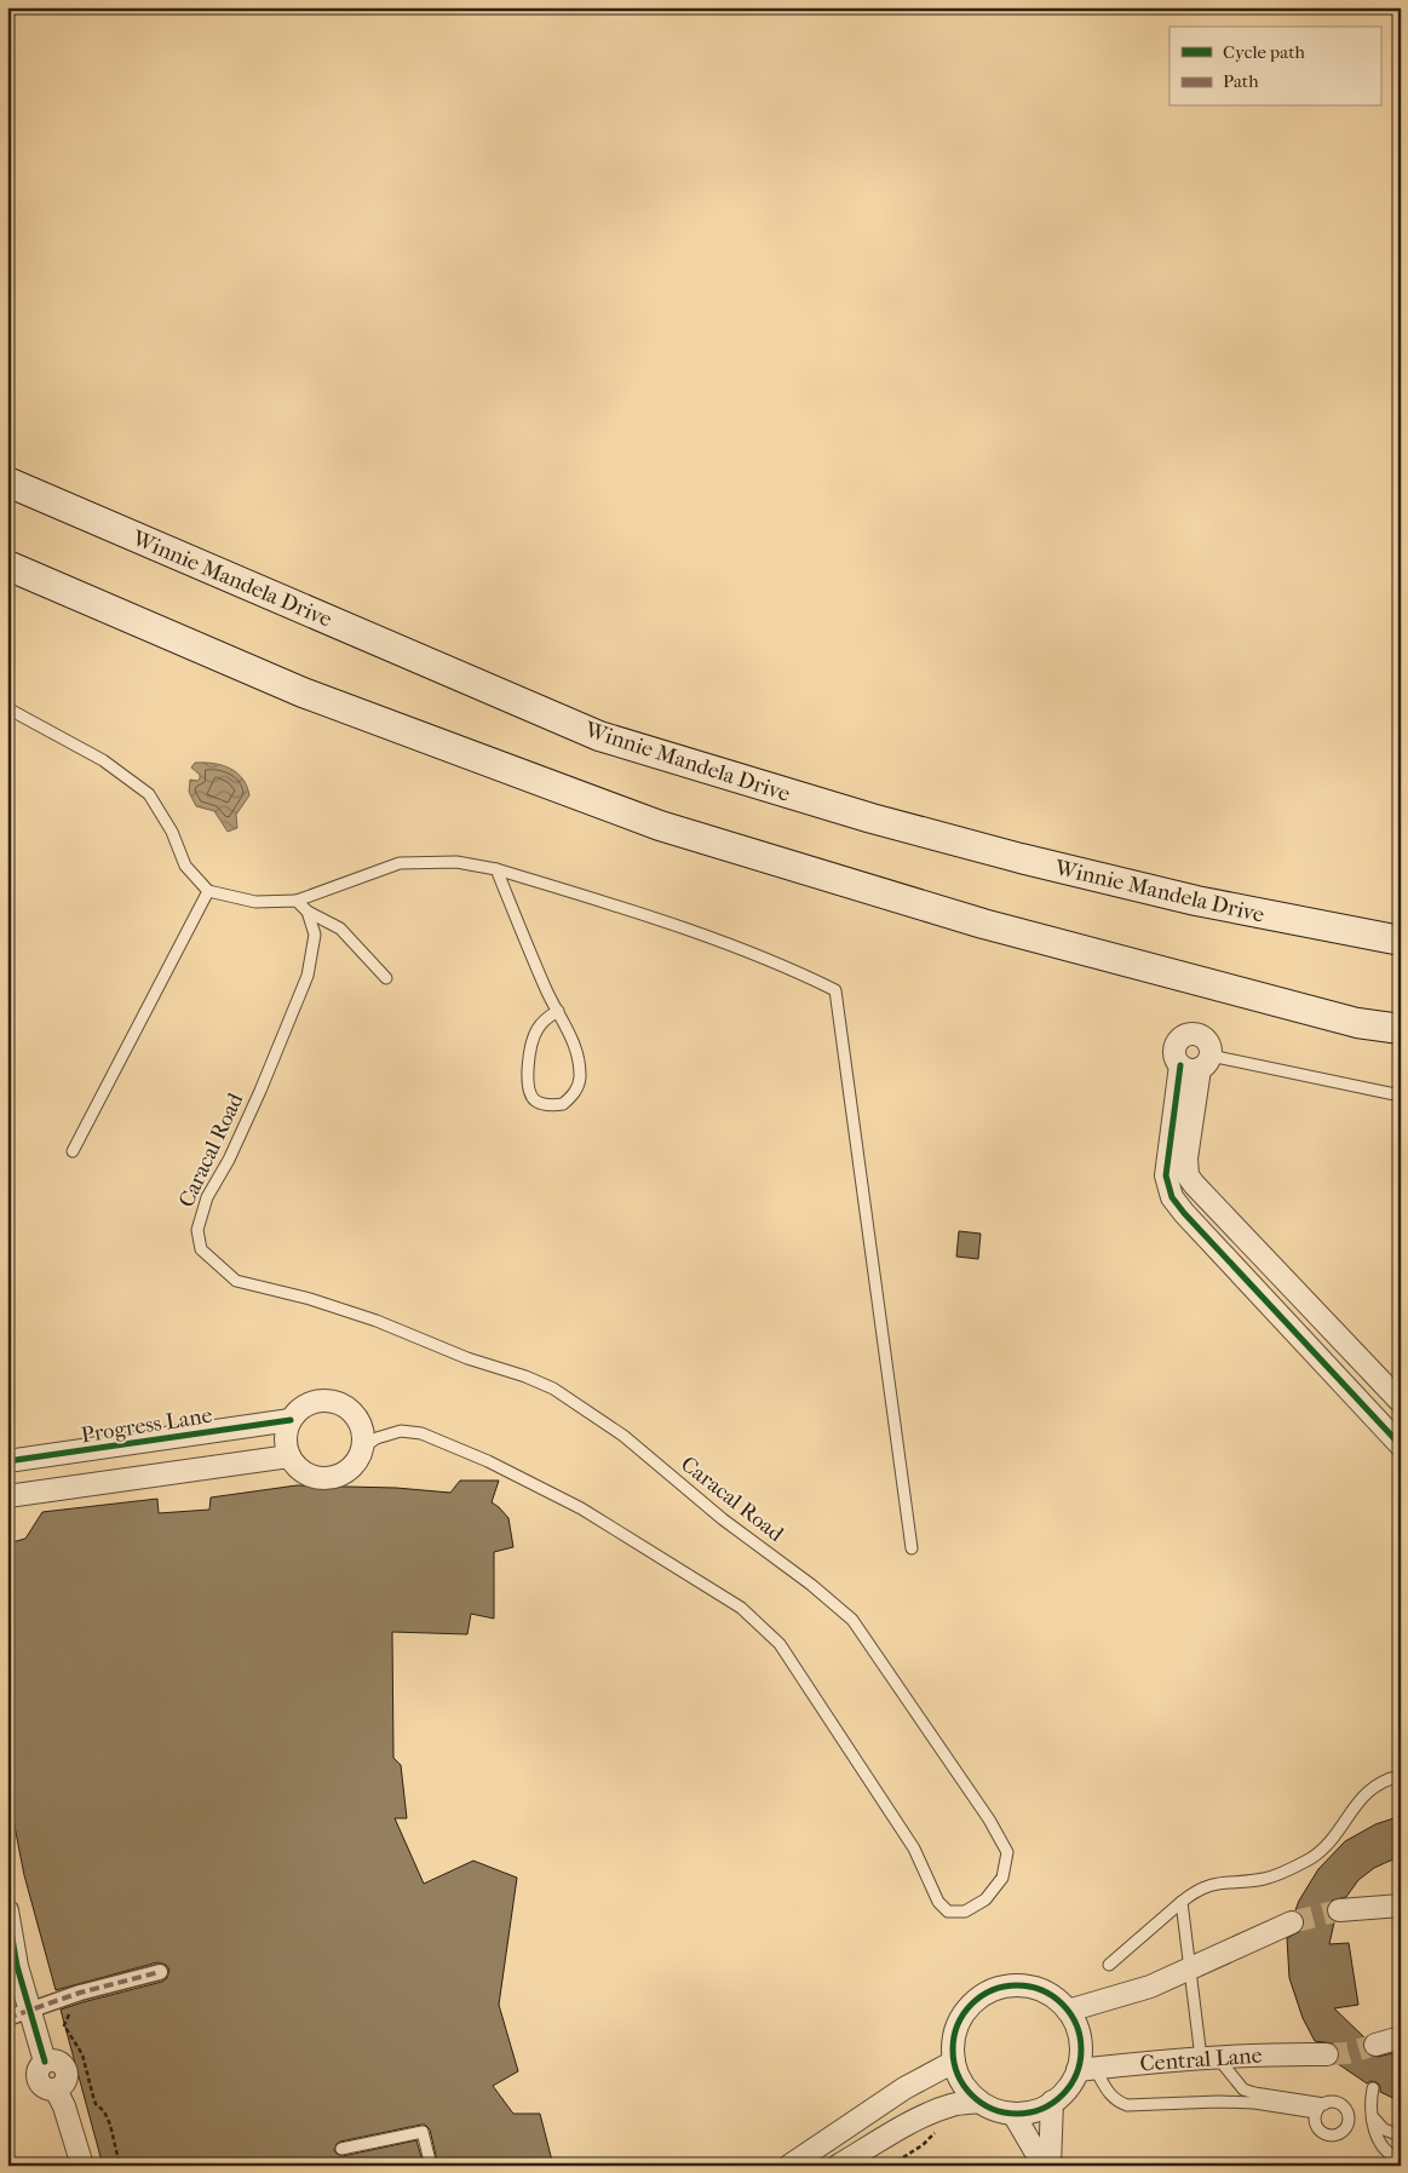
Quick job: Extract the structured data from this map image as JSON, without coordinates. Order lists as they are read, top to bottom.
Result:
{
  "streets": {
    "main road": ["Winnie Mandela Drive"],
    "street": ["Progress Lane", "Central Lane"],
    "lane": ["Caracal Road"]
  },
  "crossings": [
    ["Caracal Road", "Progress Lane"]
  ],
  "legend": ["Cycle path", "Path"]
}
